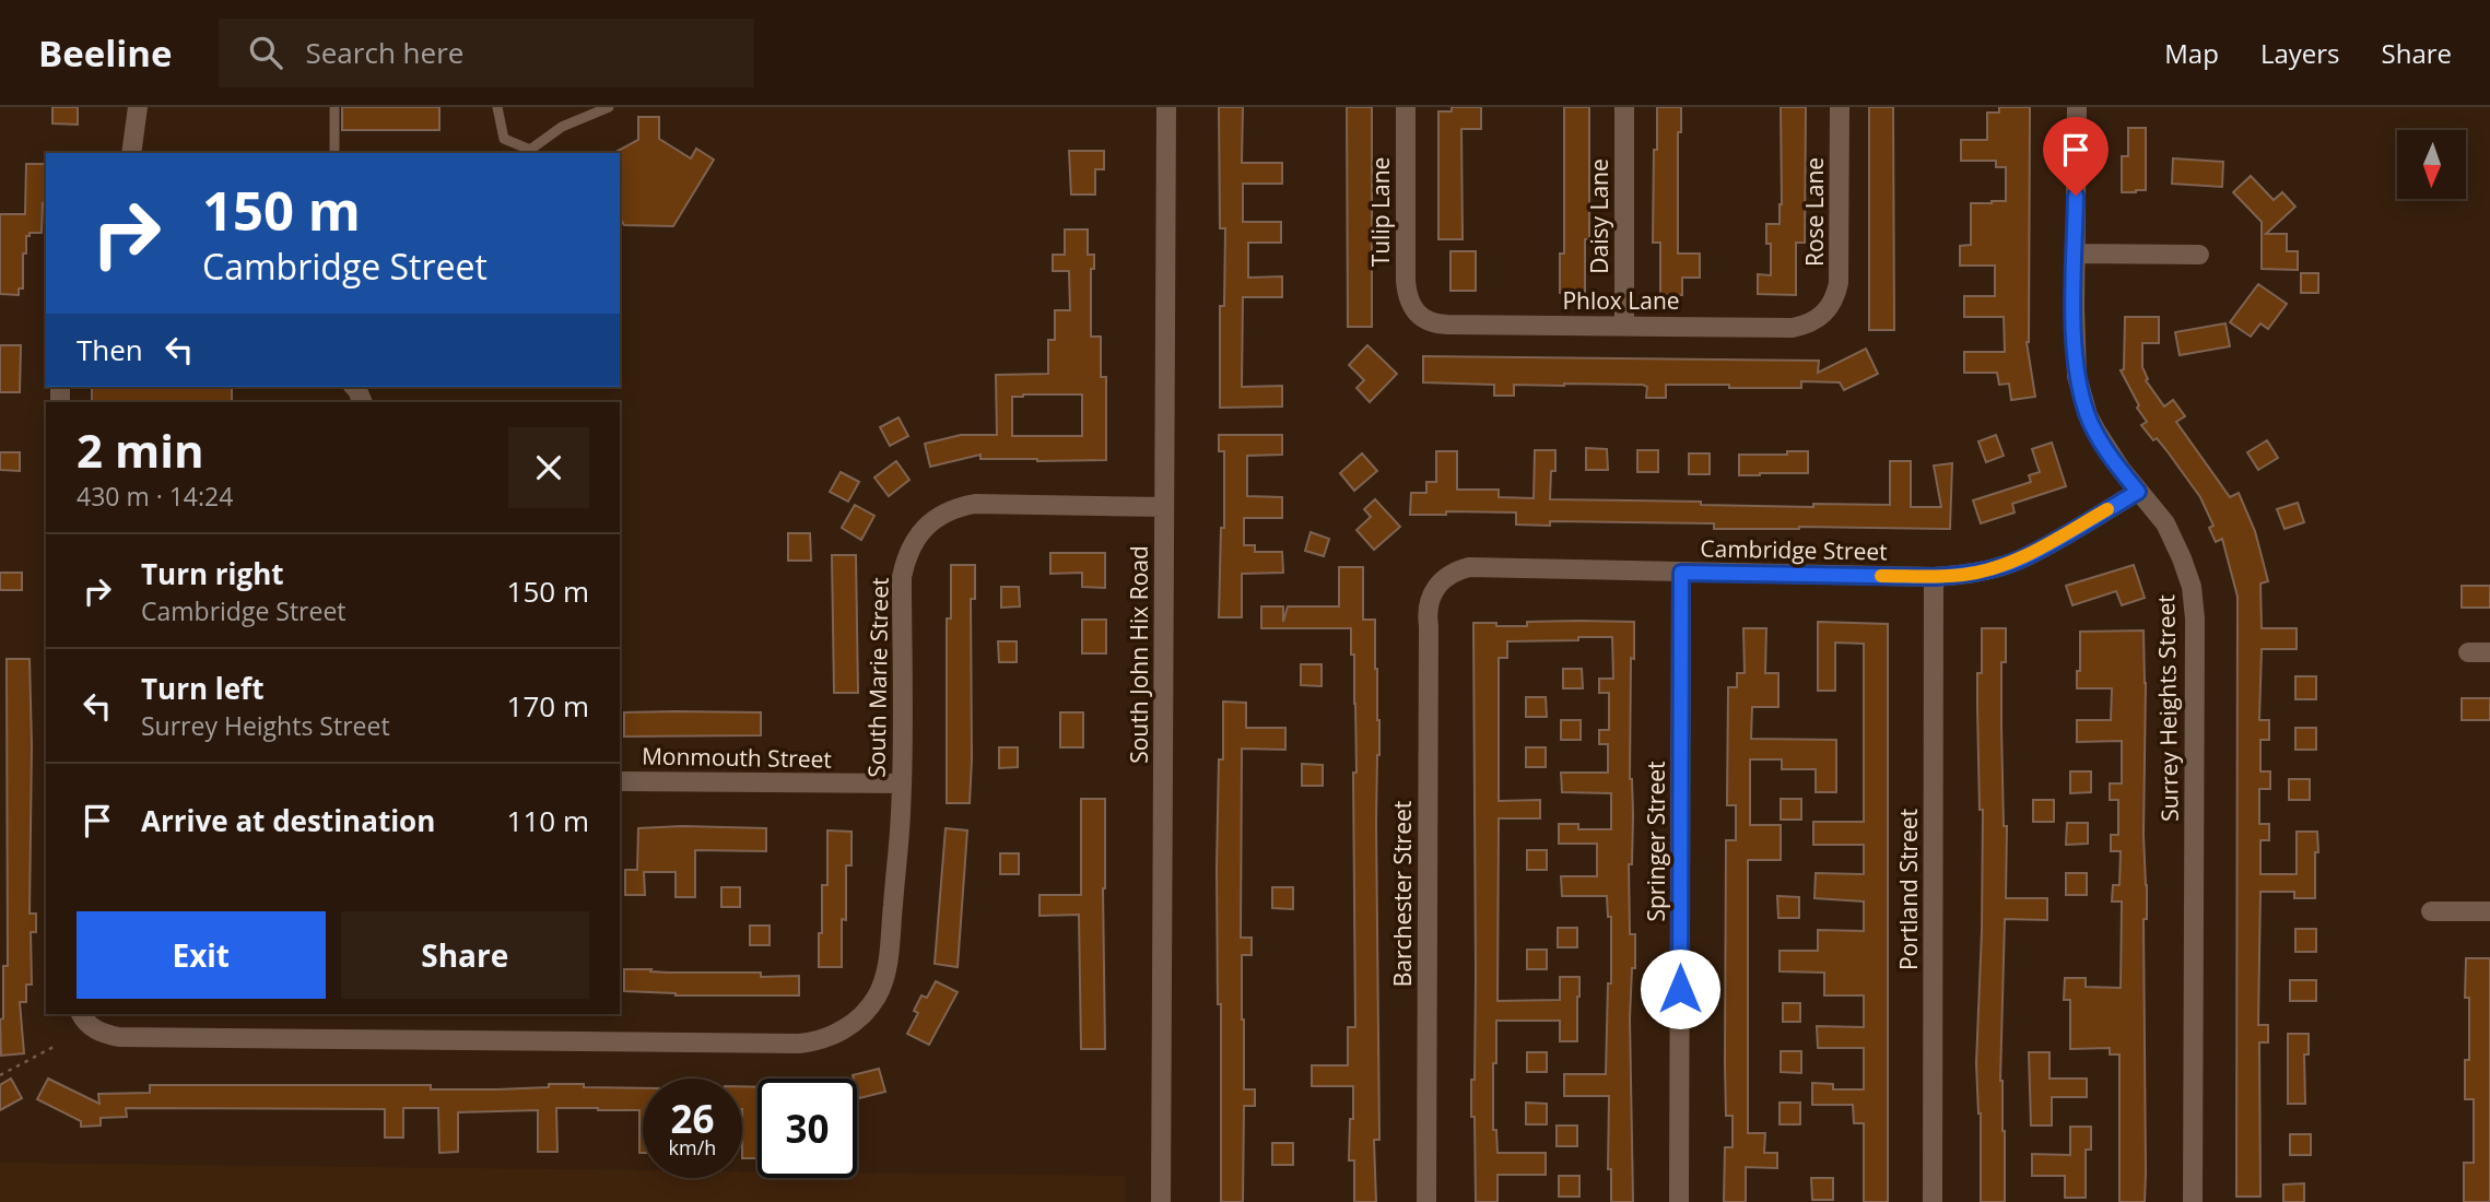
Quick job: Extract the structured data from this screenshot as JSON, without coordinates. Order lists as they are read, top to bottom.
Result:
{
  "streets": {
    "street": [
      "Tulip Lane",
      "Rose Lane",
      "Daisy Lane",
      "Phlox Lane",
      "Cambridge Street",
      "South John Hix Road",
      "South Marie Street",
      "Surrey Heights Street",
      "Monmouth Street",
      "Springer Street",
      "Portland Street",
      "Barchester Street"
    ]
  },
  "crossings": [
    ["Tulip Lane", "Phlox Lane"],
    ["Rose Lane", "Phlox Lane"],
    ["Daisy Lane", "Phlox Lane"],
    ["Cambridge Street", "Surrey Heights Street"],
    ["Cambridge Street", "Springer Street"],
    ["Cambridge Street", "Portland Street"],
    ["Cambridge Street", "Barchester Street"],
    ["South John Hix Road", "South Marie Street"],
    ["South Marie Street", "Monmouth Street"]
  ],
  "north": "bottom",
  "page": {
    "header": "Beeline",
    "search": "Search here",
    "nav": ["Map", "Layers", "Share"],
    "turn": ["150 m", "Cambridge Street"],
    "then": "Then",
    "heading": ["2 min", "430 m · 14:24"],
    "list": [
      {
        "name": "Turn right",
        "note": "Cambridge Street",
        "value": "150 m"
      },
      {
        "name": "Turn left",
        "note": "Surrey Heights Street",
        "value": "170 m"
      },
      {
        "name": "Arrive at destination",
        "value": "110 m"
      }
    ],
    "buttons": ["Exit", "Share"],
    "speed": "26 km/h",
    "limit": "30"
  }
}
